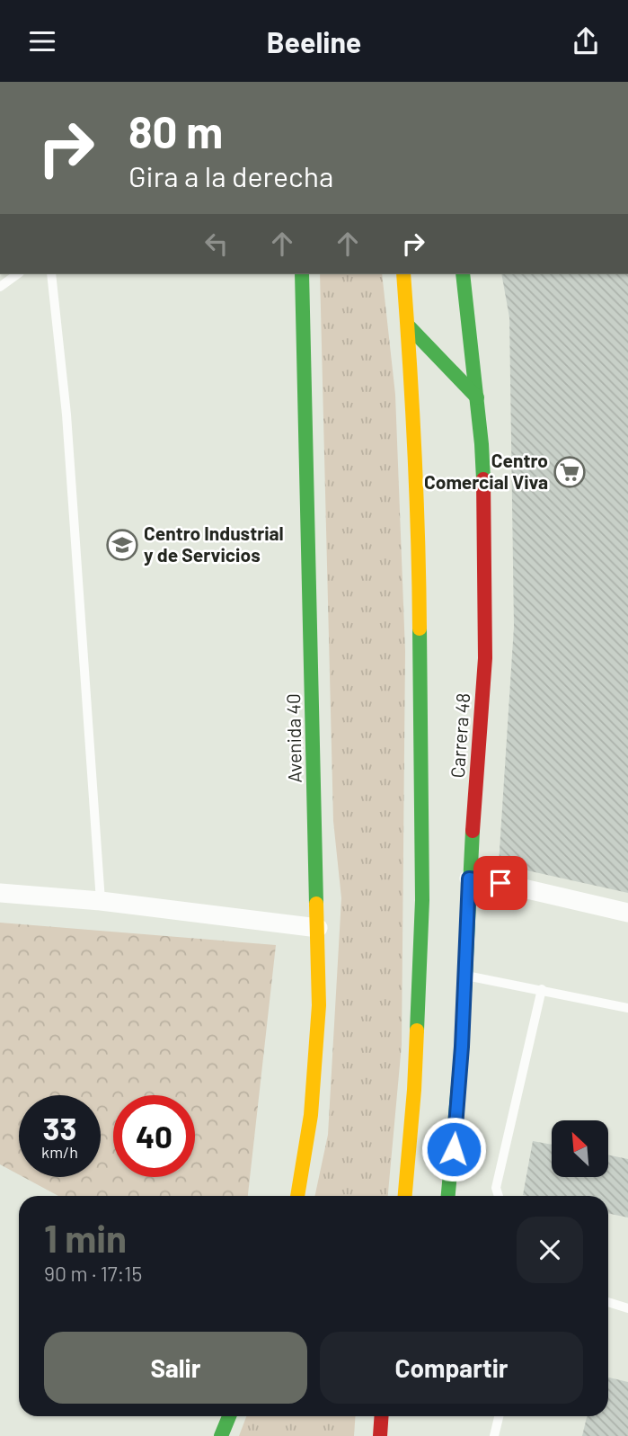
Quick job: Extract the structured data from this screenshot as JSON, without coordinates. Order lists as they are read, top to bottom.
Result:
{
  "streets": {
    "main road": ["Carrera 48", "Avenida 40"]
  },
  "places": {
    "supermarket": ["Centro Comercial Viva"],
    "school or university": ["Centro Industrial y de Servicios"]
  },
  "north": "top left",
  "page": {
    "header": "Beeline",
    "turn": ["80 m", "Gira a la derecha"],
    "speed": "33 km/h",
    "limit": "40",
    "heading": ["1 min", "90 m · 17:15"],
    "buttons": ["Salir", "Compartir"]
  }
}
